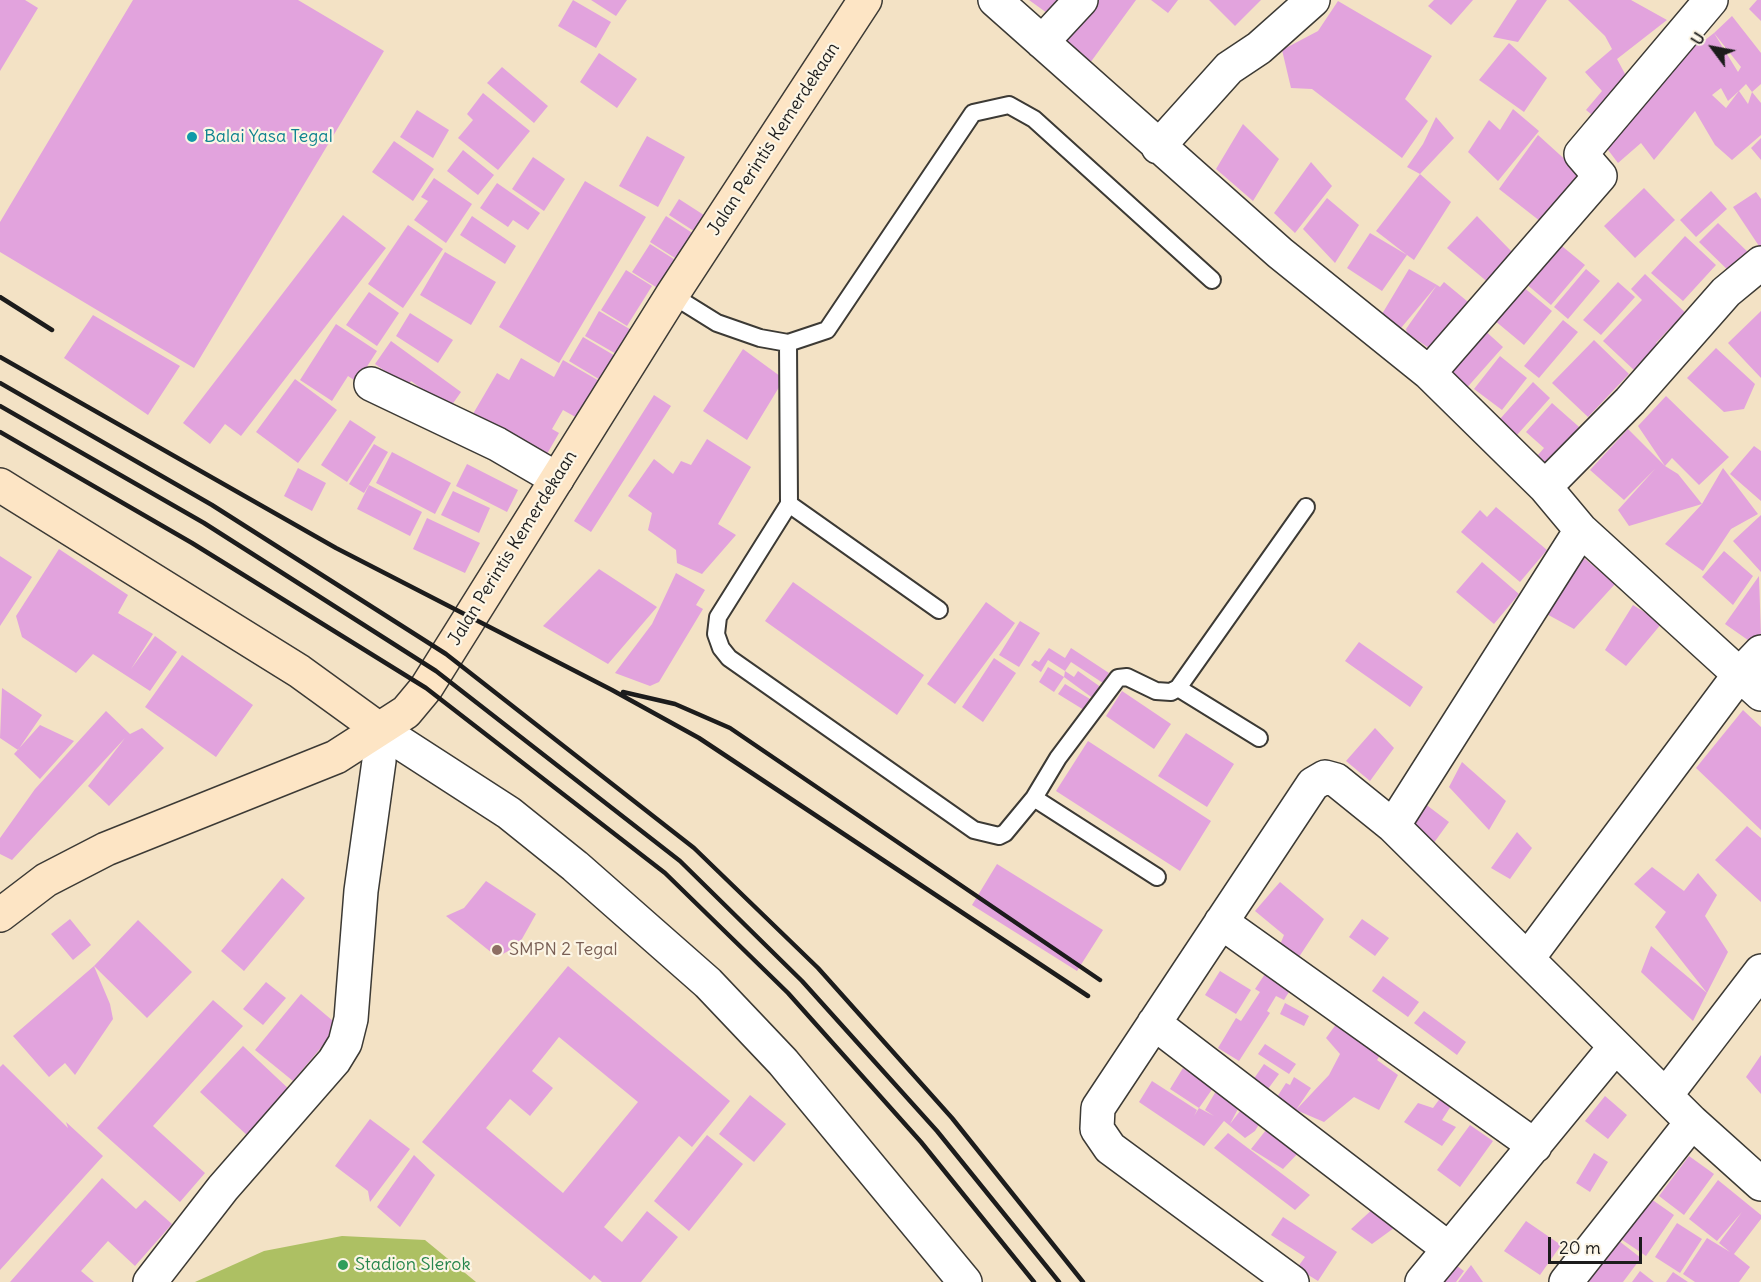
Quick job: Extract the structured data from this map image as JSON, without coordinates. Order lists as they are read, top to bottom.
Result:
{
  "streets": {
    "street": ["Jalan Perintis Kemerdekaan"]
  },
  "places": ["Balai Yasa Tegal", "SMPN 2 Tegal", "Stadion Slerok"],
  "scale_bar": "20 m",
  "north": "top left"
}
